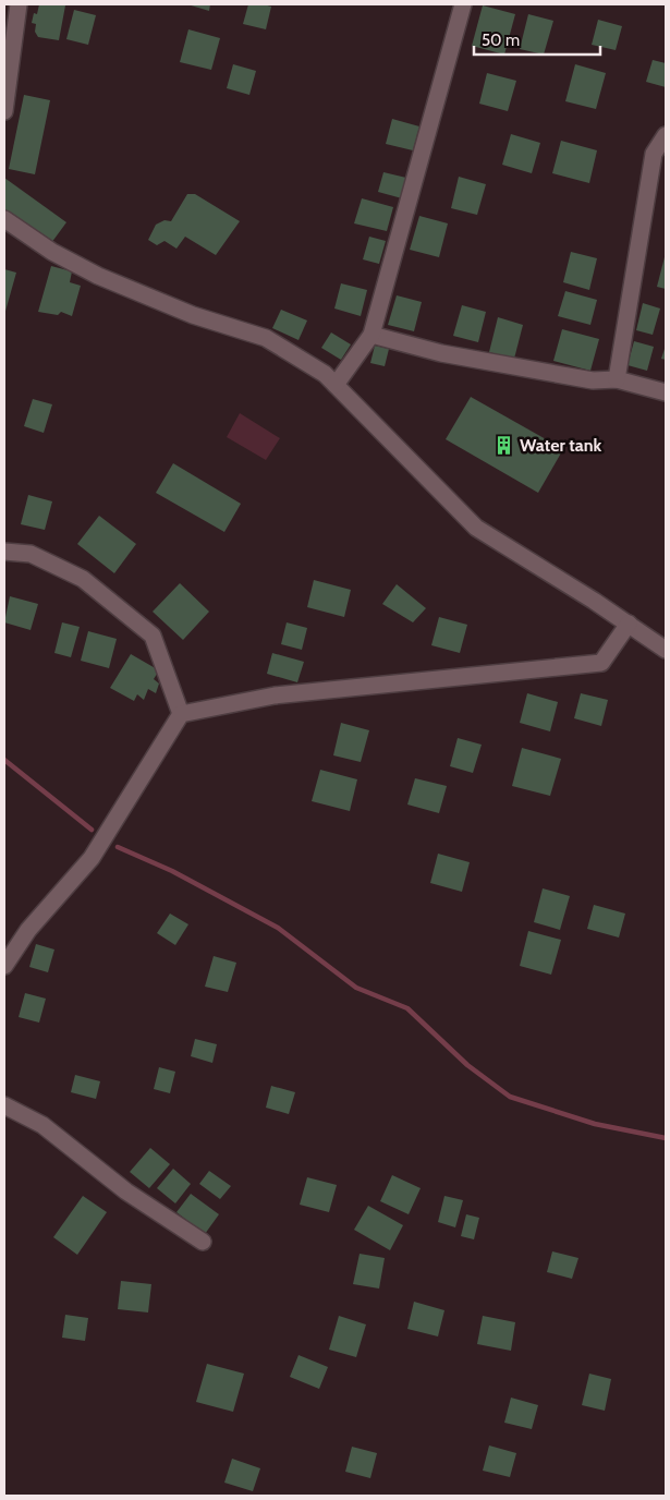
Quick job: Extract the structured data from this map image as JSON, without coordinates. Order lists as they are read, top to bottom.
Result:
{
  "places": {
    "building": ["Water tank"]
  },
  "scale_bar": "50 m"
}
